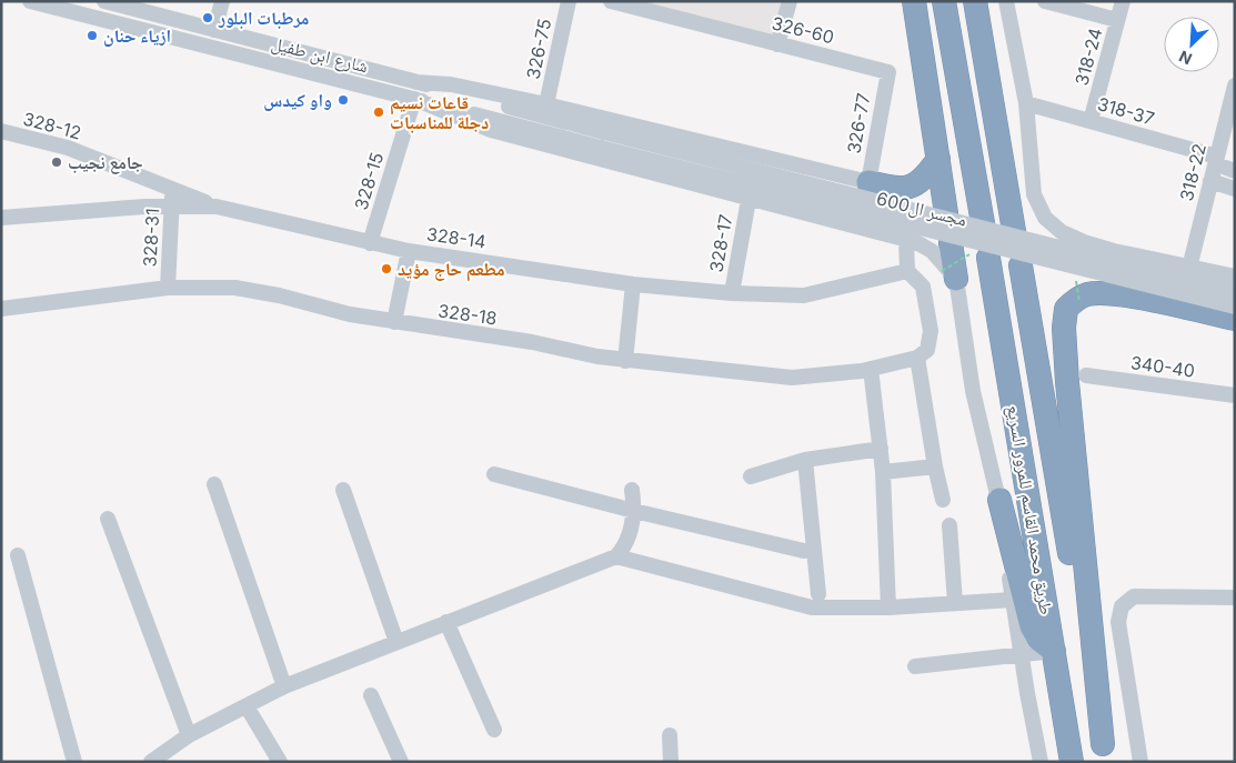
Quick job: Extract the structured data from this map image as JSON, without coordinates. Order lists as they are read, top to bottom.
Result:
{
  "streets": {
    "highway": ["طريق محمد القاسم للمرور السريع"],
    "street": [
      "326-60",
      "326-75",
      "شارع ابن طفيل",
      "318-24",
      "318-37",
      "326-77",
      "328-12",
      "318-22",
      "328-15",
      "مجسر ال600",
      "328-31",
      "328-14",
      "328-17",
      "328-18",
      "340-40"
    ]
  },
  "crossings": [
    ["326-60", "326-77"],
    ["شارع ابن طفيل", "328-15"],
    ["شارع ابن طفيل", "مجسر ال600"],
    ["318-24", "318-37"],
    ["318-37", "318-22"],
    ["328-12", "328-31"],
    ["328-12", "328-14"],
    ["328-15", "328-14"],
    ["328-31", "328-14"],
    ["328-31", "328-18"],
    ["328-14", "328-17"]
  ],
  "places": [
    "مرطبات البلور",
    "ازياء حنان",
    "واو كيدس",
    "قاعات نسيم دجلة للمناسبات",
    "جامع نجيب",
    "مطعم حاج مؤيد"
  ],
  "north": "bottom left"
}
